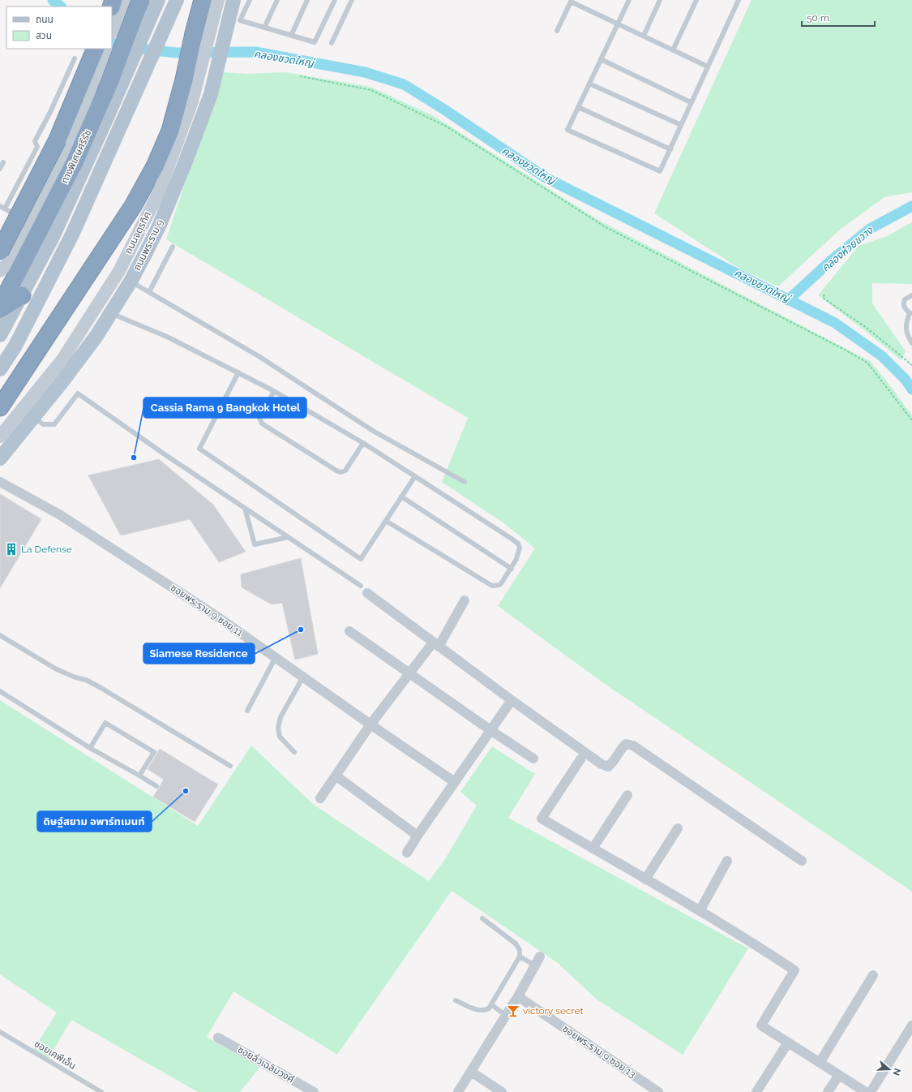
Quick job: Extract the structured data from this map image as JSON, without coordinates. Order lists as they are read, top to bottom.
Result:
{
  "streets": {
    "highway": ["ทางพิเศษศรีรัช"],
    "main road": ["ถนนจตุรทิศ", "ถนนพระราม 9"],
    "street": ["ซอยพระราม 9 ซอย 11", "ซอยพระราม 9 ซอย 13", "ซอยลิ่วเฉลิมวงศ์"],
    "lane": ["ซอยเคพีเอ็น"]
  },
  "water": ["คลองชวดใหญ่", "คลองห้วยขวาง"],
  "places": {
    "other": ["Cassia Rama 9 Bangkok Hotel", "Siamese Residence", "ดิษฐ์สยาม อพาร์ทเมนท์"],
    "building": ["La Defense"],
    "bar": ["victory secret"]
  },
  "legend": ["ถนน", "สวน"],
  "scale_bar": "50 m",
  "north": "right"
}
